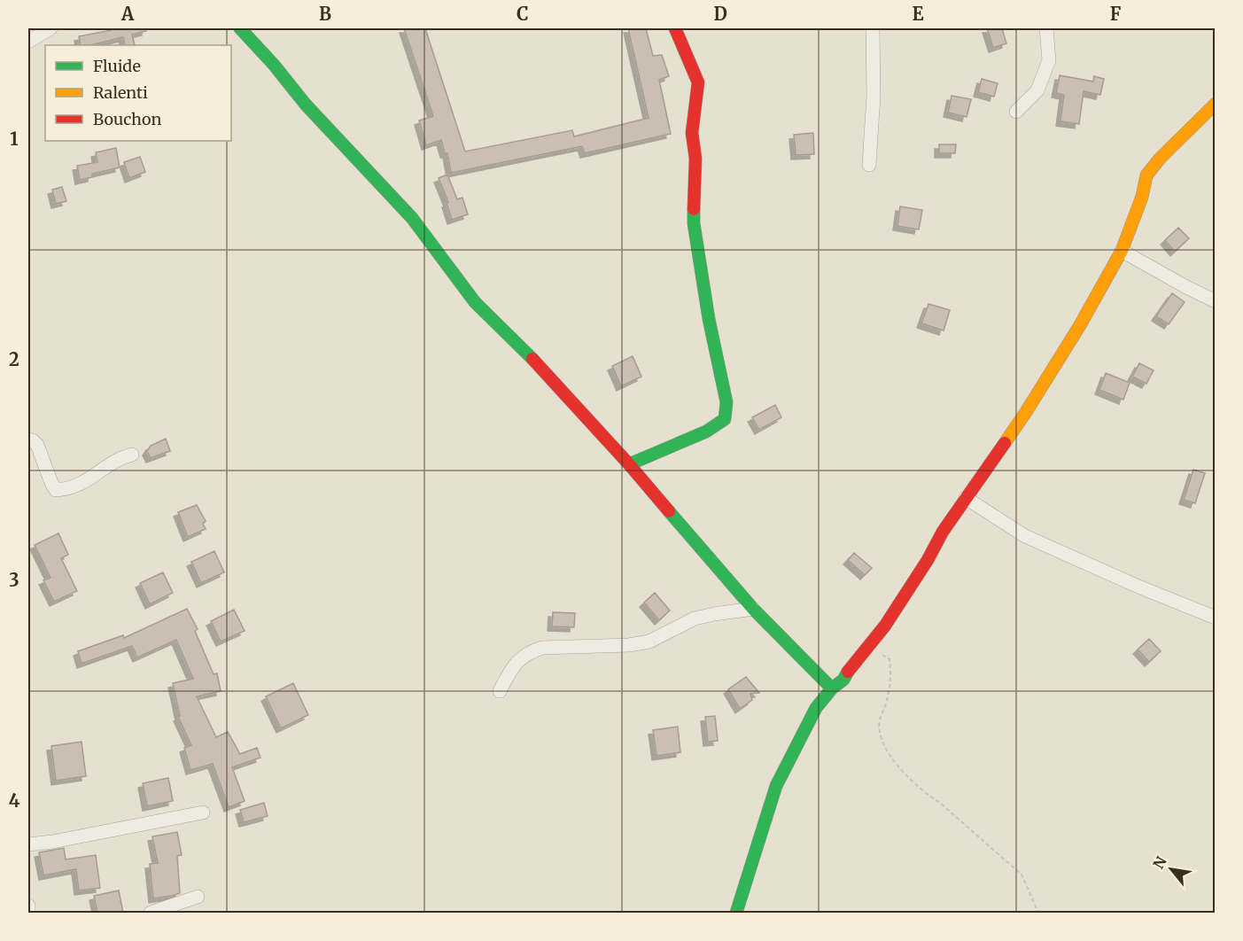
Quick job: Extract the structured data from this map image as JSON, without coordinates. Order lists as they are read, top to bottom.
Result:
{
  "legend": ["Fluide", "Ralenti", "Bouchon"],
  "north": "top left",
  "grid": {
    "columns": [
      "A",
      "B",
      "C",
      "D",
      "E",
      "F"
    ],
    "rows": [
      "1",
      "2",
      "3",
      "4"
    ]
  }
}
